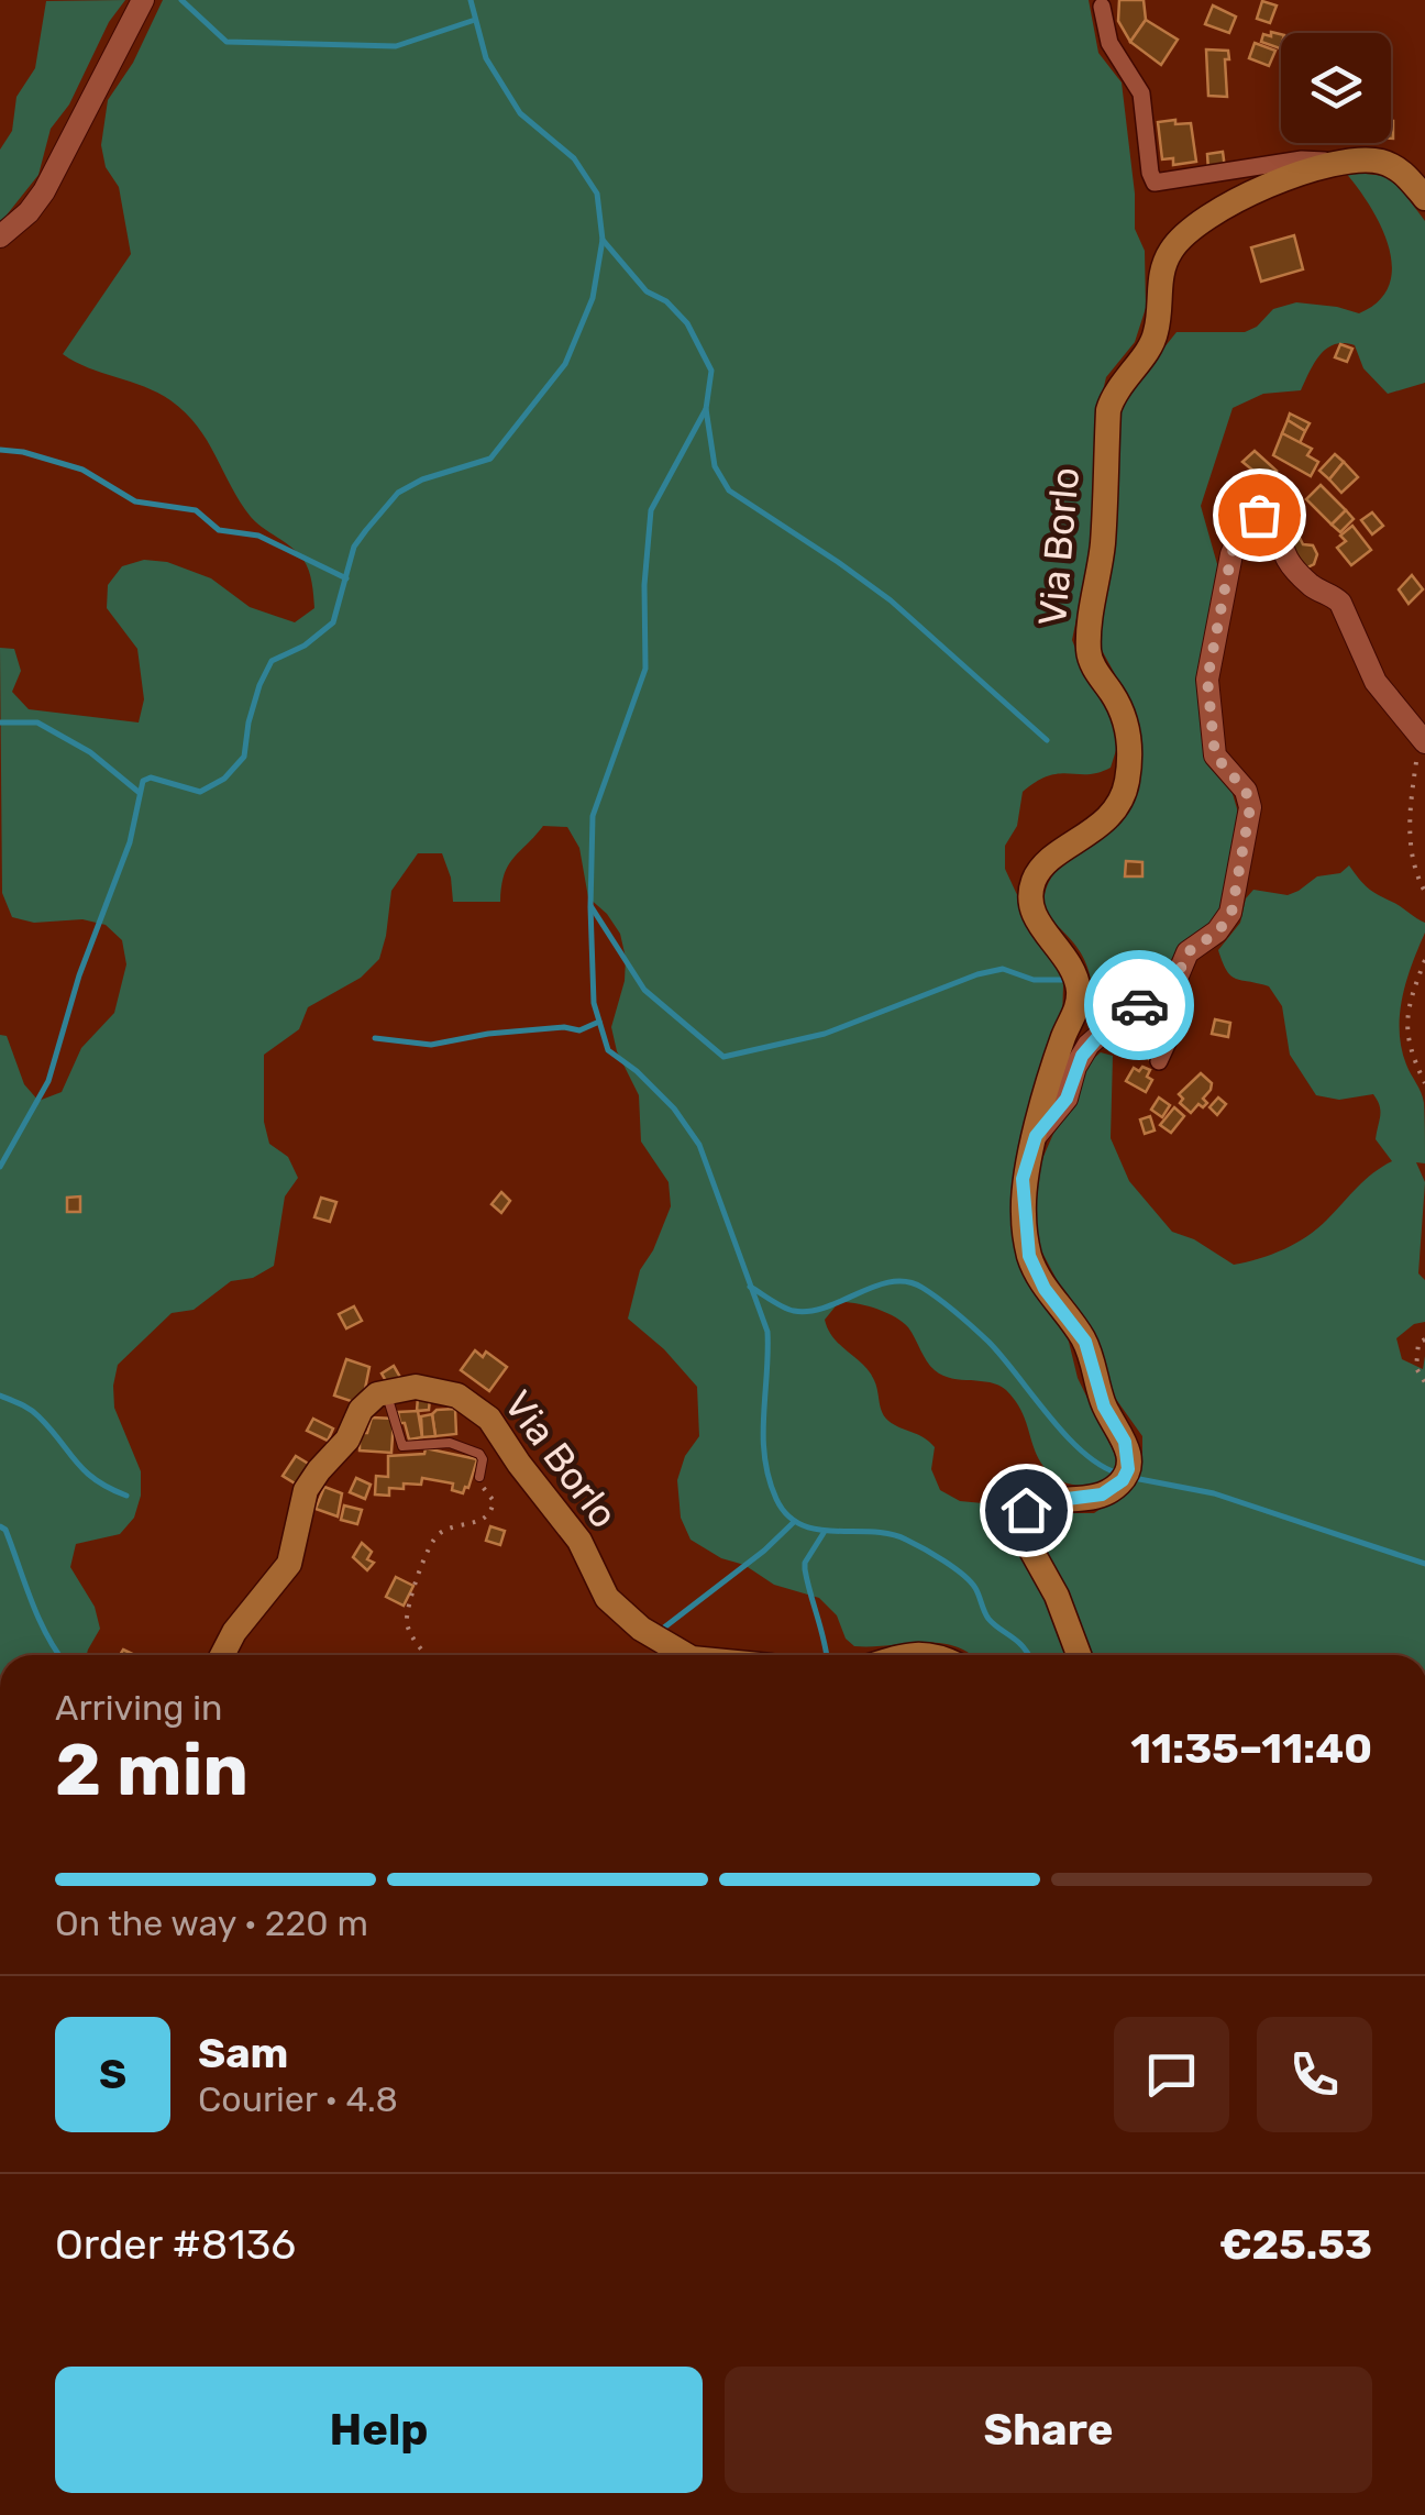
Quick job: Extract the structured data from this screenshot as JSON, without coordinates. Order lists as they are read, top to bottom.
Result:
{
  "streets": {
    "main road": ["Via Borlo"]
  },
  "page": {
    "heading": ["2 min", "Arriving in", "11:35–11:40"],
    "panel": [
      "Sam",
      "Courier · 4.8",
      "Order #8136",
      "€25.53"
    ],
    "bar": "On the way · 220 m",
    "round": "S",
    "buttons": ["Help", "Share"]
  }
}
